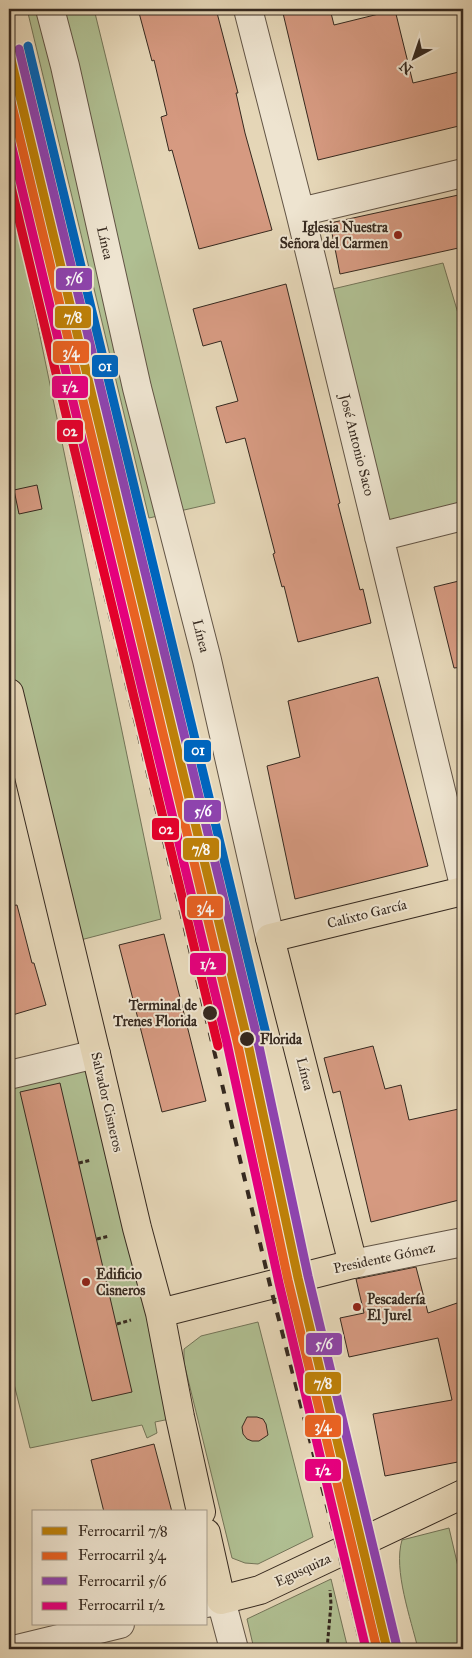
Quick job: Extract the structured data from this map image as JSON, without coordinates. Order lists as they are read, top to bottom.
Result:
{
  "streets": {
    "main road": [
      "Línea",
      "Calixto García",
      "Salvador Cisneros",
      "Presidente Gómez",
      "Egusquiza"
    ],
    "street": ["José Antonio Saco"]
  },
  "crossings": [
    ["Línea", "Calixto García"],
    ["Línea", "Presidente Gómez"],
    ["Salvador Cisneros", "Presidente Gómez"]
  ],
  "places": [
    "Iglesia Nuestra Señora del Carmen",
    "Terminal de Trenes Florida",
    "Florida",
    "Edificio Cisneros",
    "Pescadería El Jurel"
  ],
  "lines": [
    "transit line 01",
    "rail line 5/6",
    "rail line 7/8",
    "rail line 3/4",
    "rail line 1/2",
    "transit line 02"
  ],
  "legend": [
    "Ferrocarril 7/8",
    "Ferrocarril 3/4",
    "Ferrocarril 5/6",
    "Ferrocarril 1/2"
  ],
  "north": "bottom left"
}
